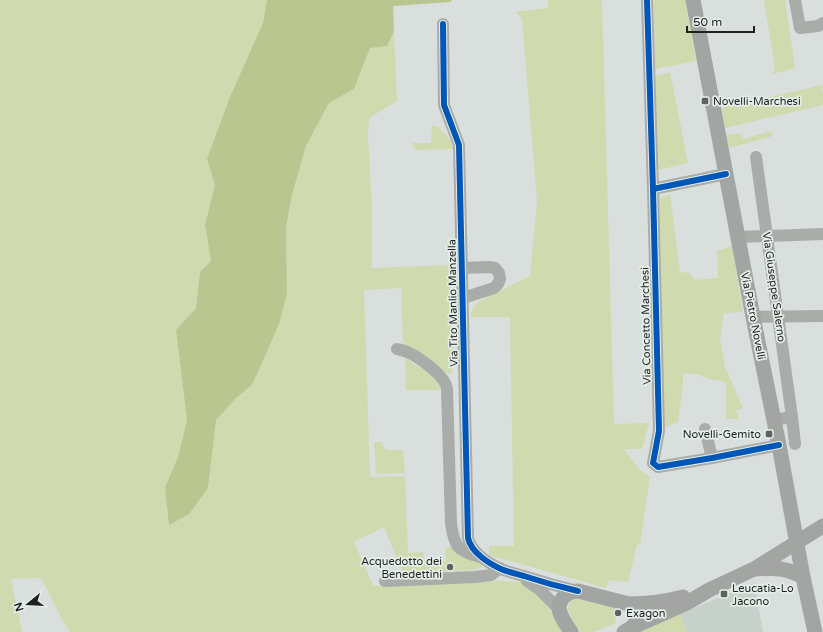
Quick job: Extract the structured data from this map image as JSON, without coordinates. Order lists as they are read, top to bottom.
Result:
{
  "streets": {
    "main road": ["Via Pietro Novelli"],
    "street": ["Via Giuseppe Salerno", "Via Tito Manlio Manzella", "Via Concetto Marchesi"]
  },
  "places": {
    "transit": ["Novelli-Marchesi", "Novelli-Gemito", "Leucatia-Lo Jacono"],
    "other": ["Acquedotto dei Benedettini", "Exagon"]
  },
  "scale_bar": "50 m",
  "north": "left"
}
